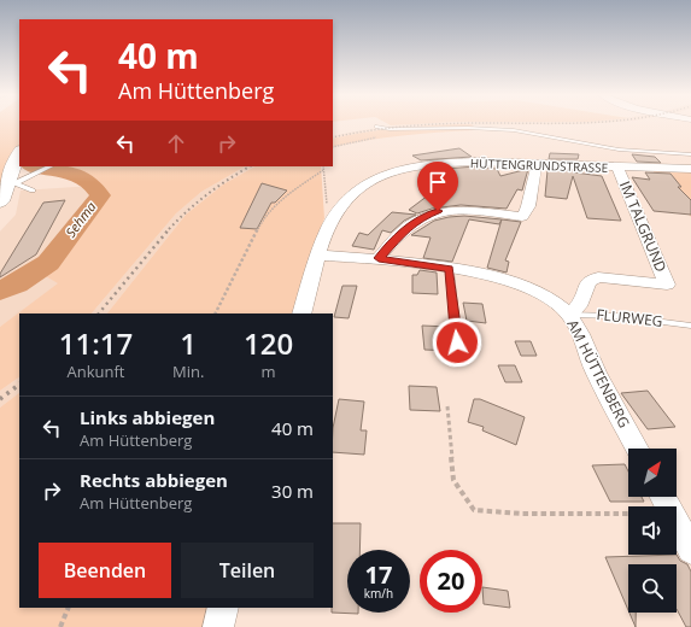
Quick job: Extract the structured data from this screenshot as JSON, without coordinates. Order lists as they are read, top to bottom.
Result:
{
  "streets": {
    "street": ["HÜTTENGRUNDSTRASSE", "IM TALGRUND", "AM HÜTTENBERG"],
    "lane": ["FLURWEG"]
  },
  "crossings": [
    ["HÜTTENGRUNDSTRASSE", "IM TALGRUND"],
    ["HÜTTENGRUNDSTRASSE", "AM HÜTTENBERG"],
    ["IM TALGRUND", "FLURWEG"],
    ["IM TALGRUND", "AM HÜTTENBERG"],
    ["FLURWEG", "AM HÜTTENBERG"]
  ],
  "water": ["Sehma"],
  "north": "top right",
  "page": {
    "turn": ["40 m", "Am Hüttenberg"],
    "eta": [
      "11:17",
      "Ankunft",
      "1",
      "Min.",
      "120",
      "m"
    ],
    "list": [
      {
        "name": "Links abbiegen",
        "note": "Am Hüttenberg",
        "value": "40 m"
      },
      {
        "name": "Rechts abbiegen",
        "note": "Am Hüttenberg",
        "value": "30 m"
      }
    ],
    "buttons": ["Beenden", "Teilen"],
    "speed": "17 km/h",
    "limit": "20"
  }
}
